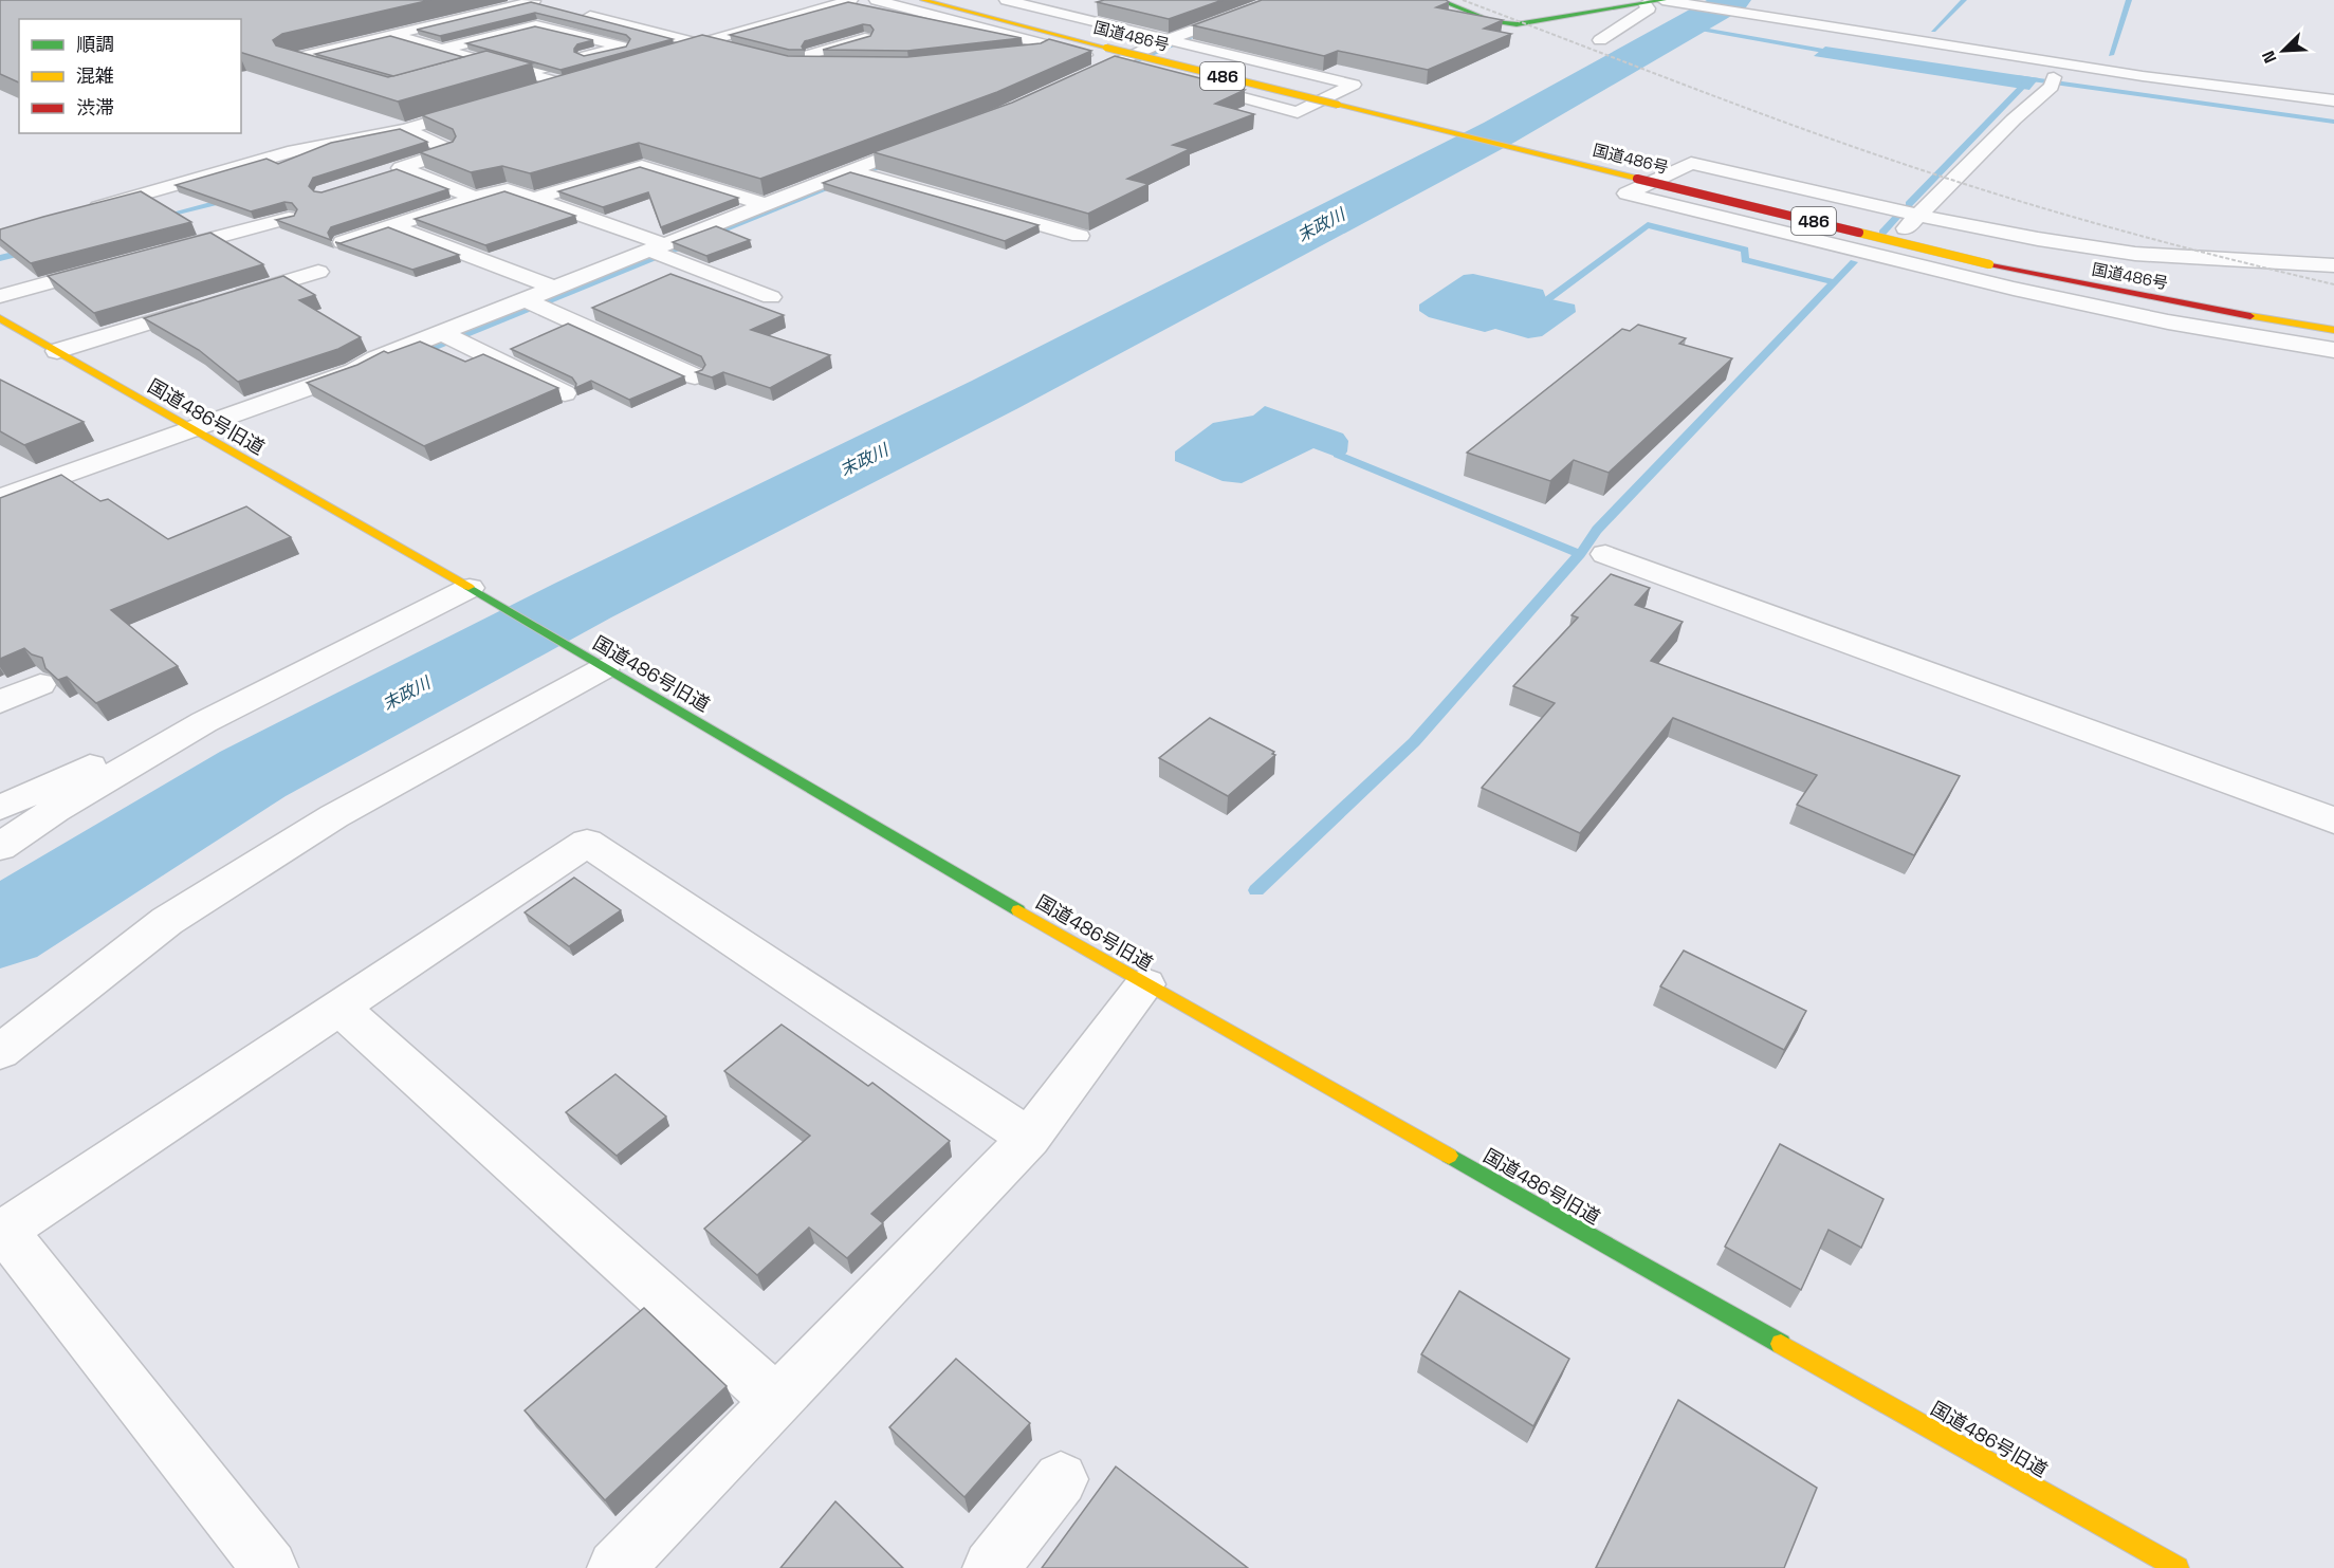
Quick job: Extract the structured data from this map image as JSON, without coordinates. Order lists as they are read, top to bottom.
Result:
{
  "streets": {
    "main road": ["国道486号", "486", "国道486号旧道"]
  },
  "water": ["末政川"],
  "legend": ["順調", "混雑", "渋滞"],
  "north": "bottom left"
}
